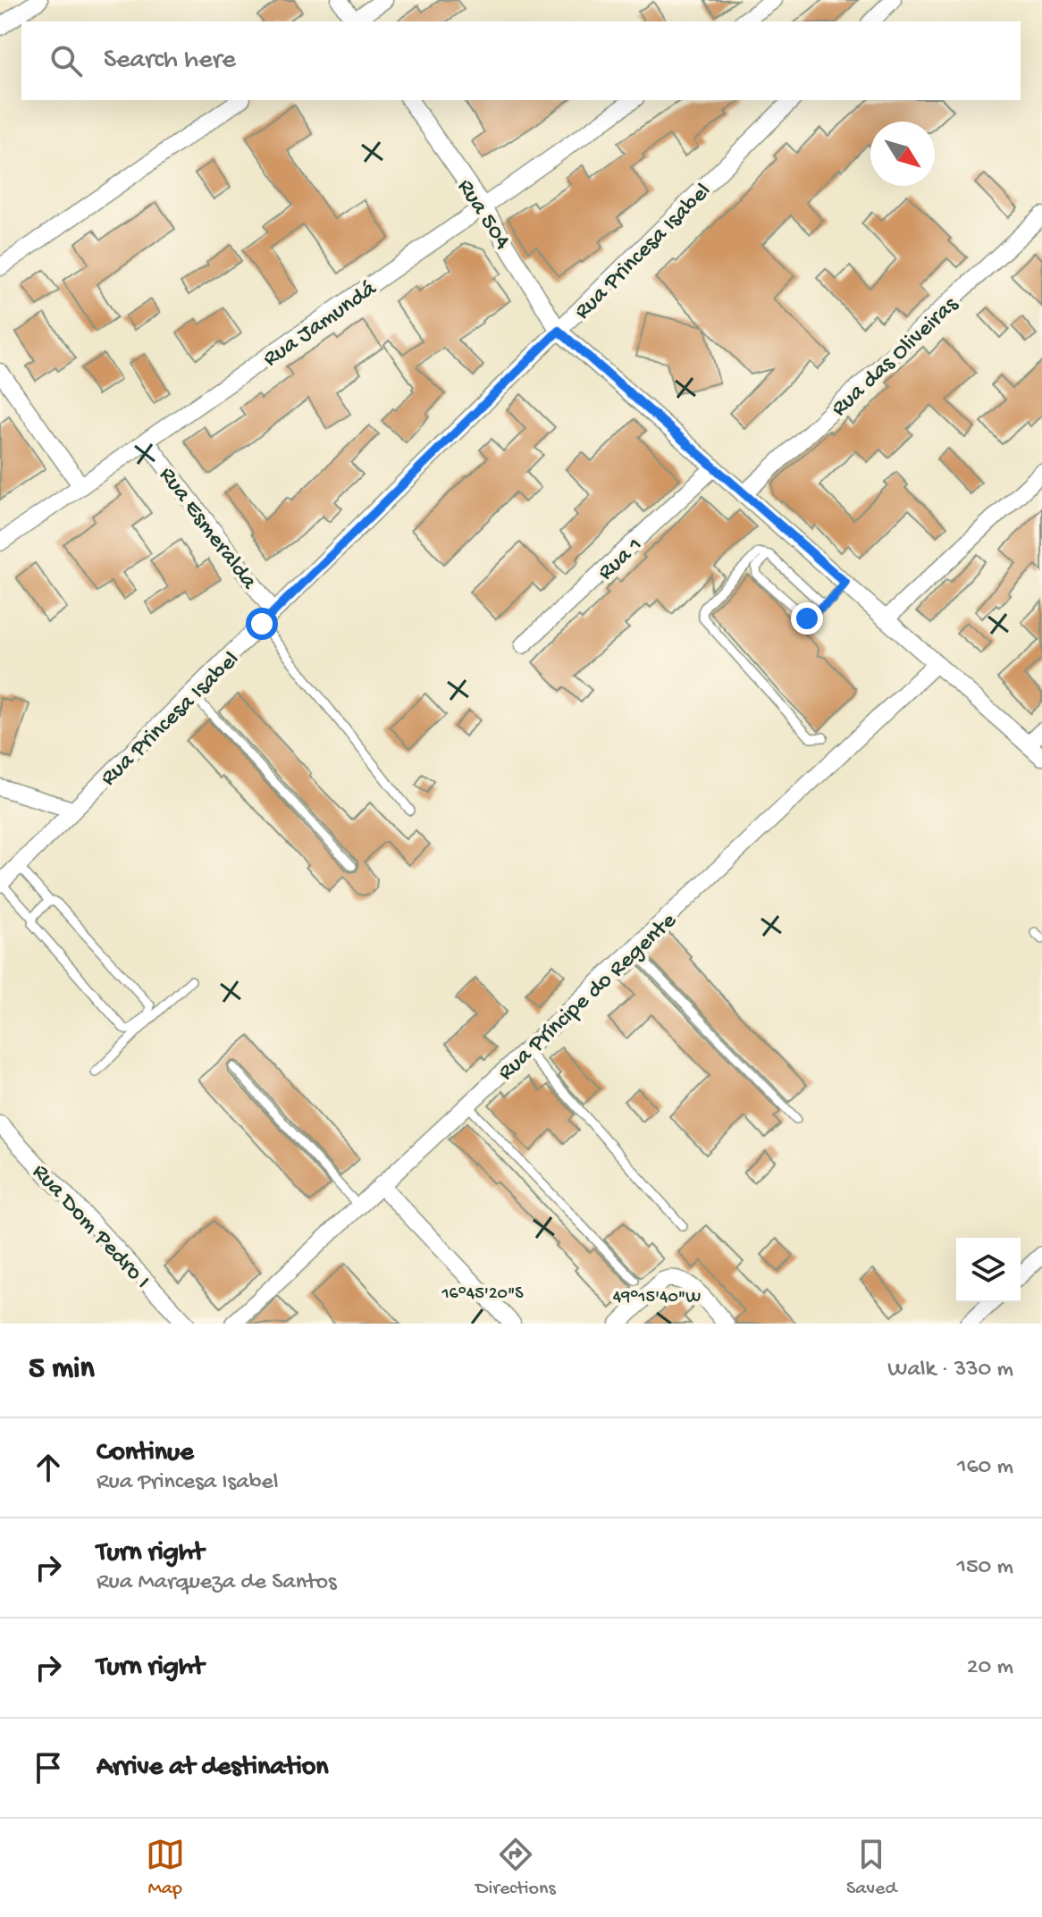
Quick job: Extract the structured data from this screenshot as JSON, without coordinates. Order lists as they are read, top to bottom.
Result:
{
  "streets": {
    "street": [
      "Rua 504",
      "Rua Princesa Isabel",
      "Rua Jamundá",
      "Rua das Oliveiras",
      "Rua Esmeralda",
      "Rua 1",
      "Rua Príncipe do Regente",
      "Rua Dom Pedro I"
    ]
  },
  "crossings": [
    ["Rua 504", "Rua Princesa Isabel"],
    ["Rua 504", "Rua Jamundá"],
    ["Rua 504", "Rua das Oliveiras"],
    ["Rua 504", "Rua 1"],
    ["Rua 504", "Rua Príncipe do Regente"],
    ["Rua Princesa Isabel", "Rua Esmeralda"],
    ["Rua Jamundá", "Rua Esmeralda"]
  ],
  "north": "bottom right",
  "page": {
    "search": "Search here",
    "heading": ["5 min", "Walk · 330 m"],
    "list": [
      ["Continue", "Rua Princesa Isabel", "160 m"],
      ["Turn right", "Rua Marqueza de Santos", "150 m"],
      ["Turn right", "20 m"],
      "Arrive at destination"
    ],
    "nav": ["Map", "Directions", "Saved"]
  },
  "coordinates": ["16°45'20\"S", "49°15'40\"W"]
}
